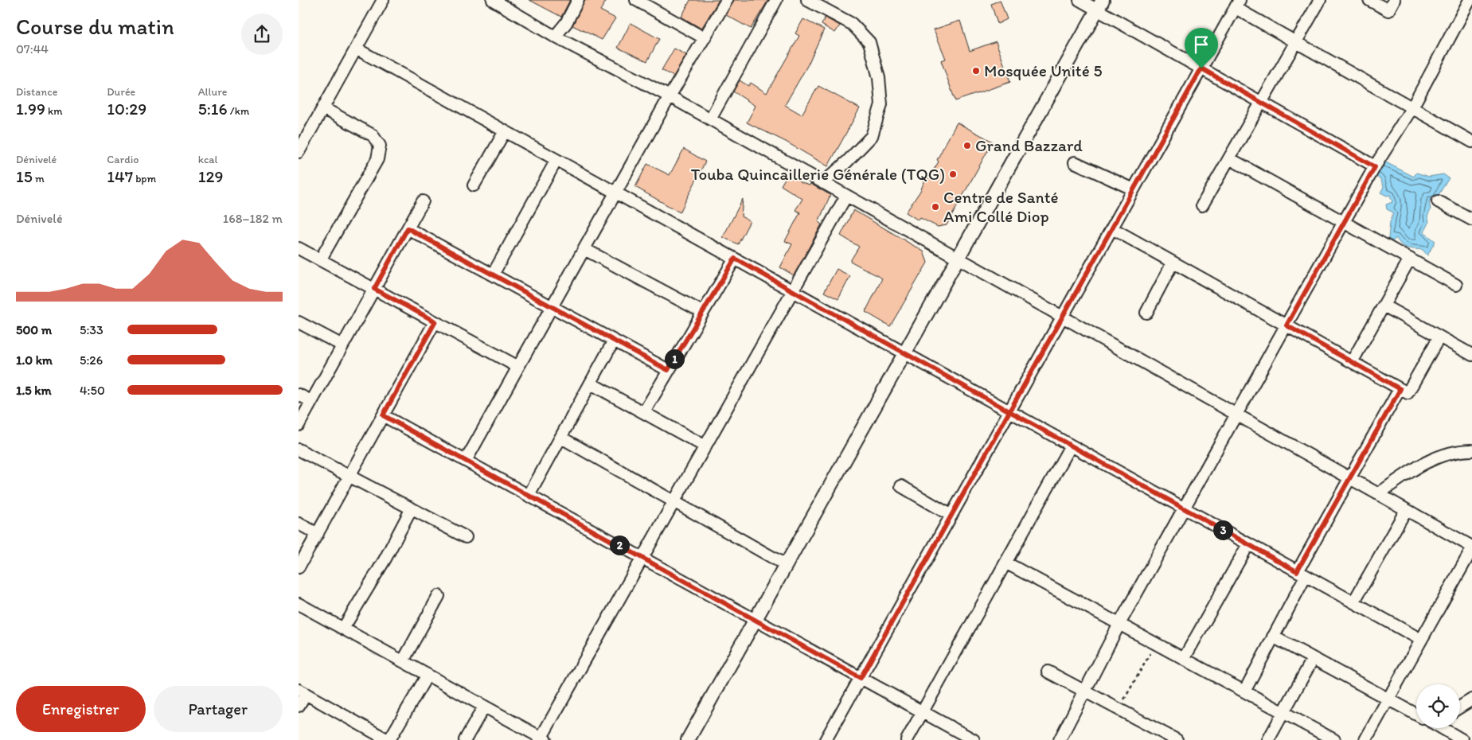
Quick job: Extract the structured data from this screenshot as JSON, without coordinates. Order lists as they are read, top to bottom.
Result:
{
  "places": [
    "Mosquée Unité 5",
    "Grand Bazzard",
    "Touba Quincaillerie Générale (TQG)",
    "Centre de Santé Ami Collé Diop"
  ],
  "page": {
    "heading": ["Course du matin", "07:44"],
    "stats": [
      ["Distance", "1.99 km"],
      ["Durée", "10:29"],
      ["Allure", "5:16 /km"],
      ["Dénivelé", "15 m"],
      ["Cardio", "147 bpm"],
      ["kcal", "129"]
    ],
    "chart": ["Dénivelé", "168–182 m"],
    "list": [
      {
        "name": "500 m",
        "note": "5:33"
      },
      {
        "name": "1.0 km",
        "note": "5:26"
      },
      {
        "name": "1.5 km",
        "note": "4:50"
      }
    ],
    "pins": ["1", "3", "2"],
    "buttons": ["Enregistrer", "Partager"]
  }
}
